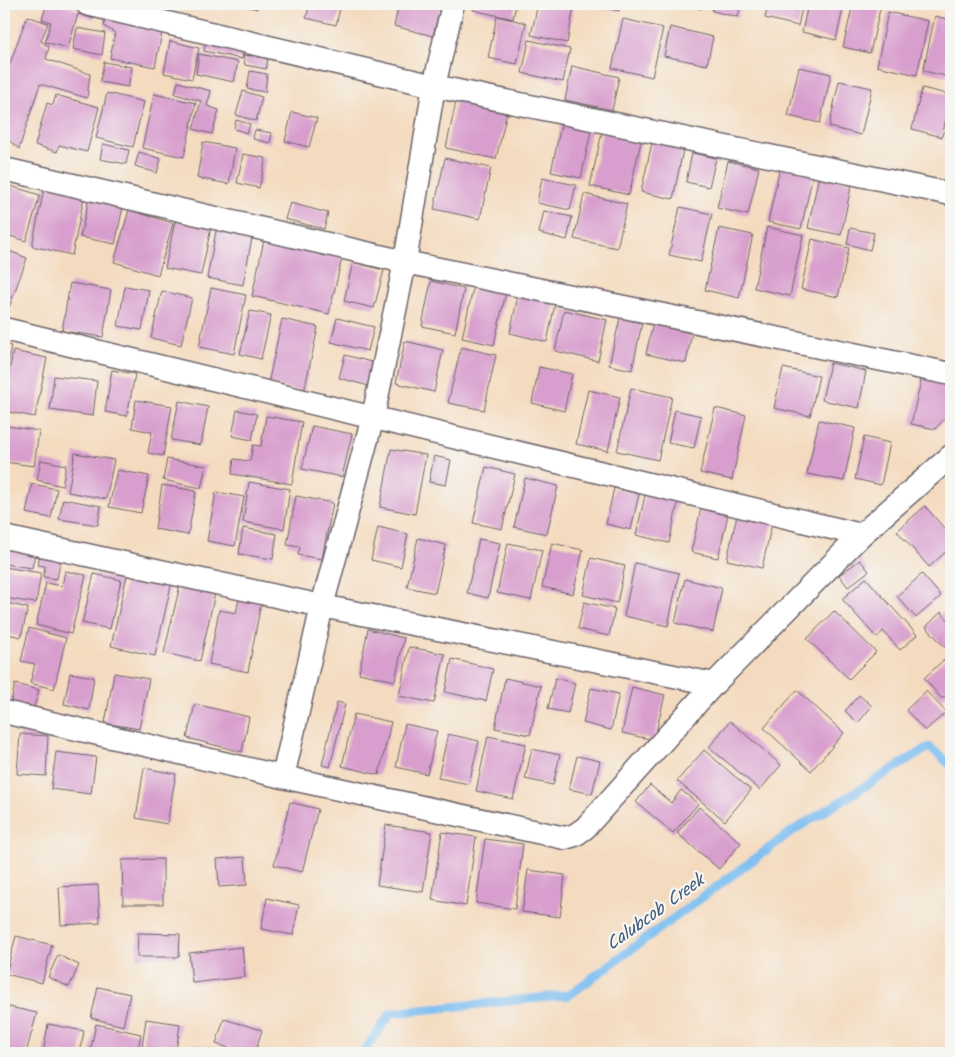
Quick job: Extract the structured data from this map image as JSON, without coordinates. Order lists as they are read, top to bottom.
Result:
{
  "water": ["Calubcob Creek"]
}
